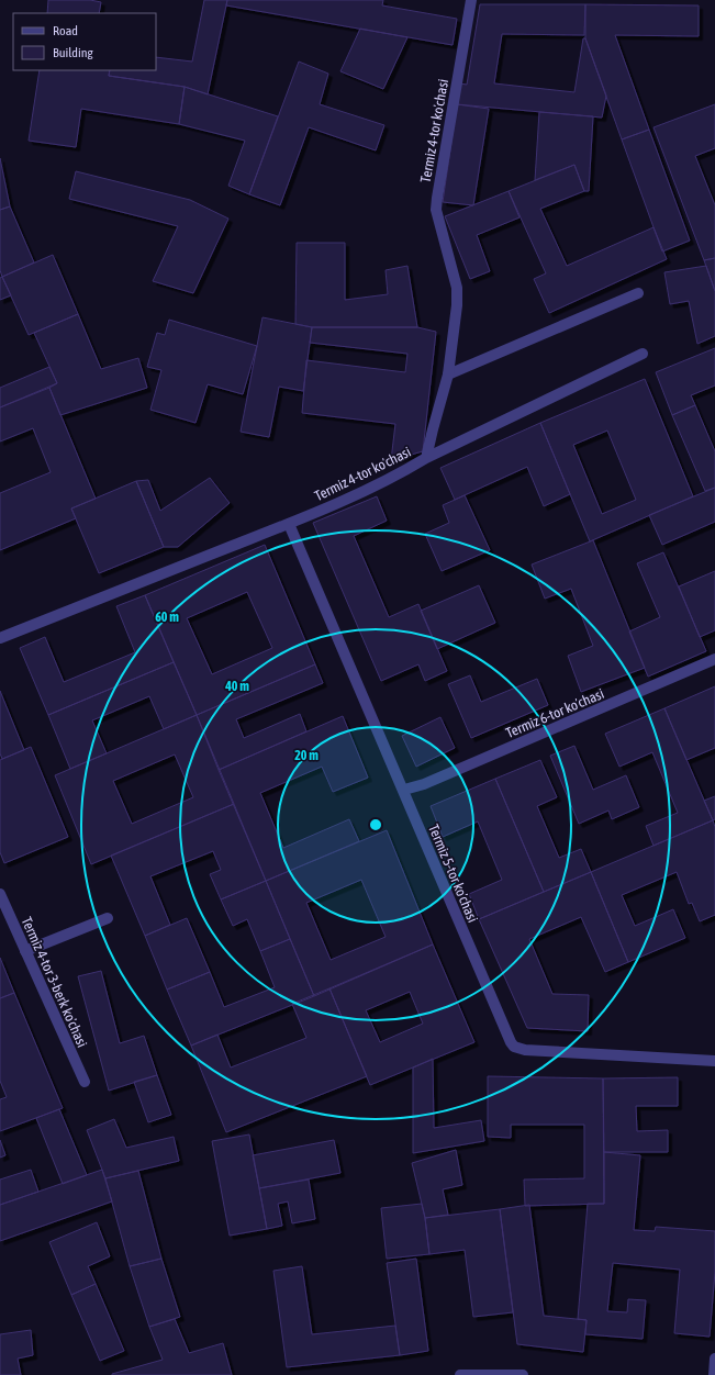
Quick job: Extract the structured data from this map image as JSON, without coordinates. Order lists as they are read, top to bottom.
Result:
{
  "streets": {
    "street": [
      "Termiz 4-tor koʼchasi",
      "Termiz 6-tor koʼchasi",
      "Termiz 5-tor koʼchasi",
      "Termiz 4-tor 3-berk koʼchasi"
    ]
  },
  "crossings": [
    ["Termiz 4-tor koʼchasi", "Termiz 5-tor koʼchasi"],
    ["Termiz 6-tor koʼchasi", "Termiz 5-tor koʼchasi"]
  ],
  "legend": ["Road", "Building"],
  "rings": ["60 m", "40 m", "20 m"]
}
